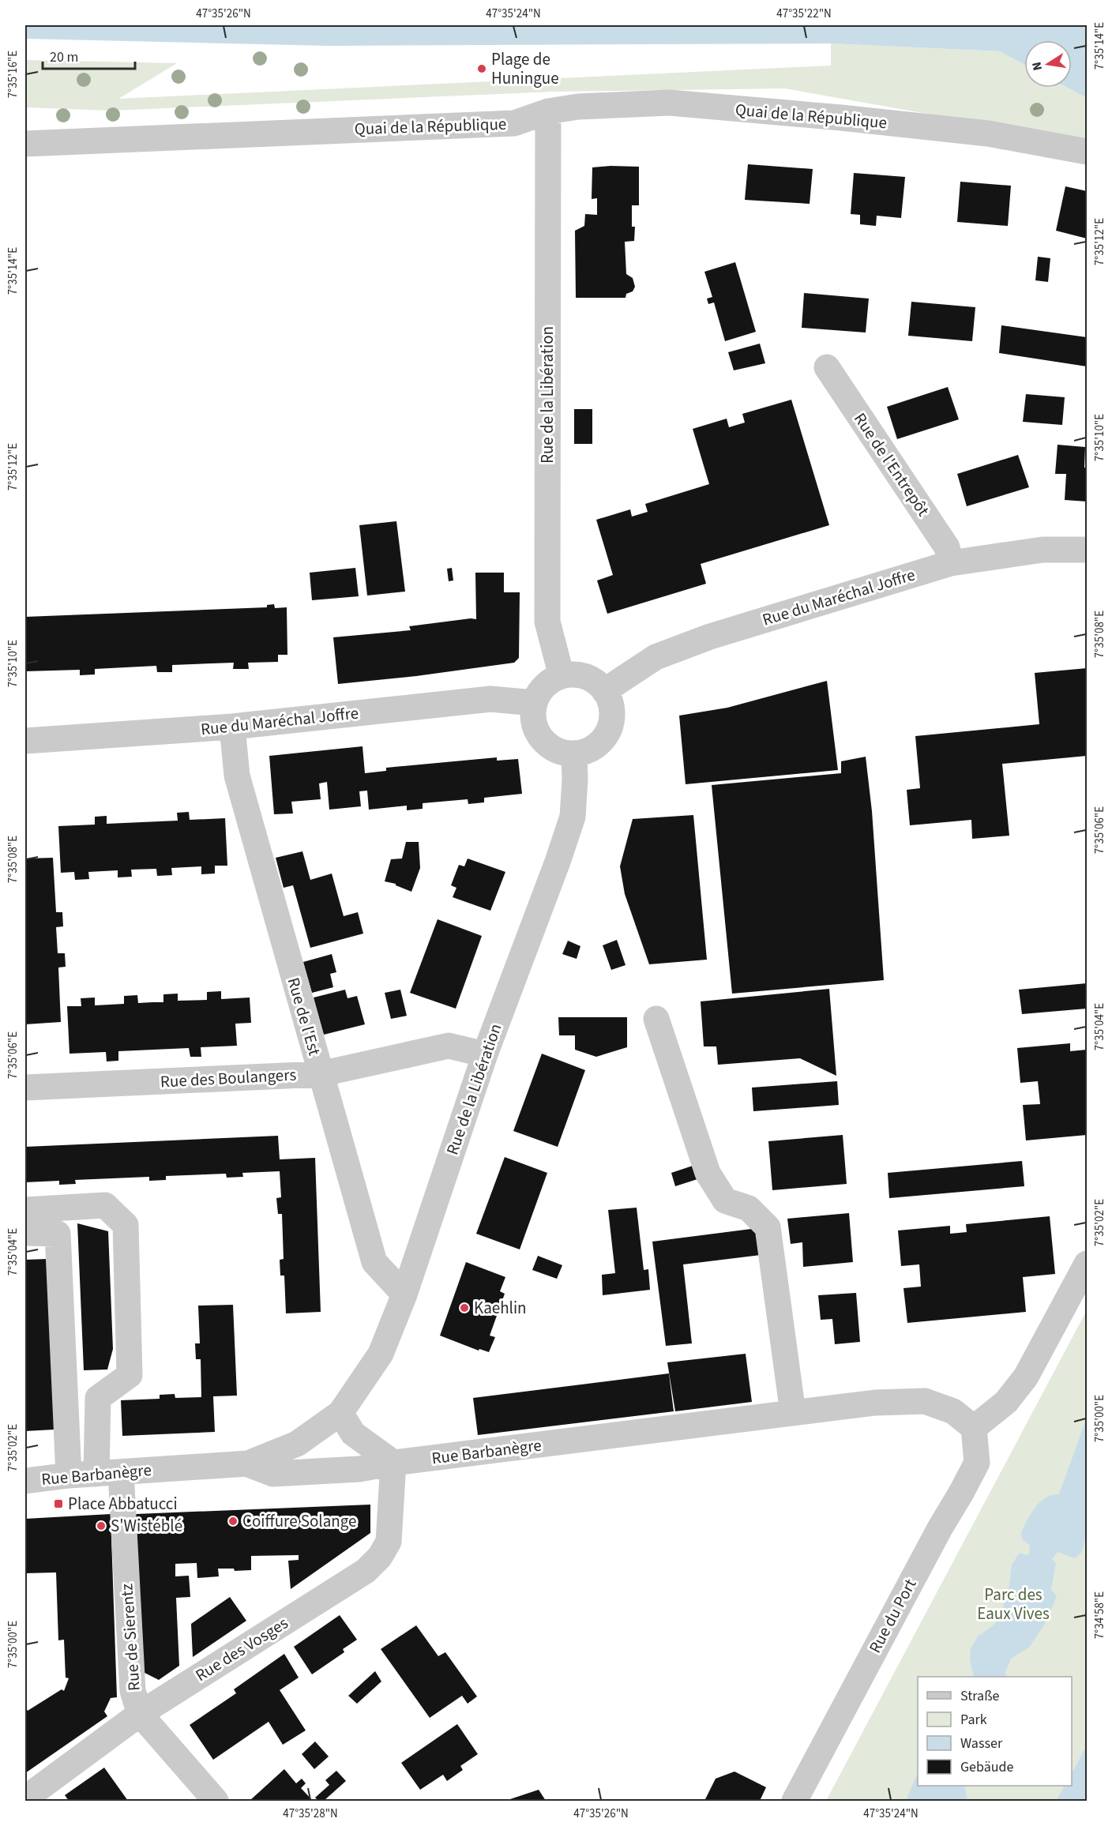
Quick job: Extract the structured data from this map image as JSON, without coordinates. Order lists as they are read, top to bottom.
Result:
{
  "streets": {
    "street": [
      "Quai de la République",
      "Rue de la Libération",
      "Rue de l'Entrepôt",
      "Rue du Maréchal Joffre",
      "Rue de l'Est",
      "Rue des Boulangers",
      "Rue Barbanègre",
      "Rue du Port",
      "Rue de Sierentz",
      "Rue des Vosges"
    ]
  },
  "crossings": [
    ["Quai de la République", "Rue de la Libération"],
    ["Rue de la Libération", "Rue du Maréchal Joffre"],
    ["Rue de la Libération", "Rue de l'Est"],
    ["Rue de la Libération", "Rue des Boulangers"],
    ["Rue de la Libération", "Rue Barbanègre"],
    ["Rue de l'Entrepôt", "Rue du Maréchal Joffre"],
    ["Rue du Maréchal Joffre", "Rue de l'Est"],
    ["Rue de l'Est", "Rue des Boulangers"],
    ["Rue Barbanègre", "Rue du Port"],
    ["Rue Barbanègre", "Rue de Sierentz"],
    ["Rue Barbanègre", "Rue des Vosges"],
    ["Rue de Sierentz", "Rue des Vosges"]
  ],
  "parks": ["Parc des Eaux Vives"],
  "places": {
    "other": [
      "Plage de Huningue",
      "Kaehlin",
      "Coiffure Solange",
      "S'Wistéblé"
    ],
    "transit": ["Place Abbatucci"]
  },
  "legend": [
    "Straße",
    "Park",
    "Wasser",
    "Gebäude"
  ],
  "scale_bar": "20 m",
  "north": "left",
  "coordinates": [
    "47°35'26\"N",
    "47°35'24\"N",
    "47°35'22\"N",
    "7°35'14\"E",
    "7°35'16\"E",
    "7°35'12\"E",
    "7°35'10\"E",
    "7°35'08\"E",
    "7°35'06\"E",
    "7°35'04\"E",
    "7°35'02\"E",
    "7°35'00\"E",
    "7°34'58\"E",
    "47°35'28\"N"
  ]
}
